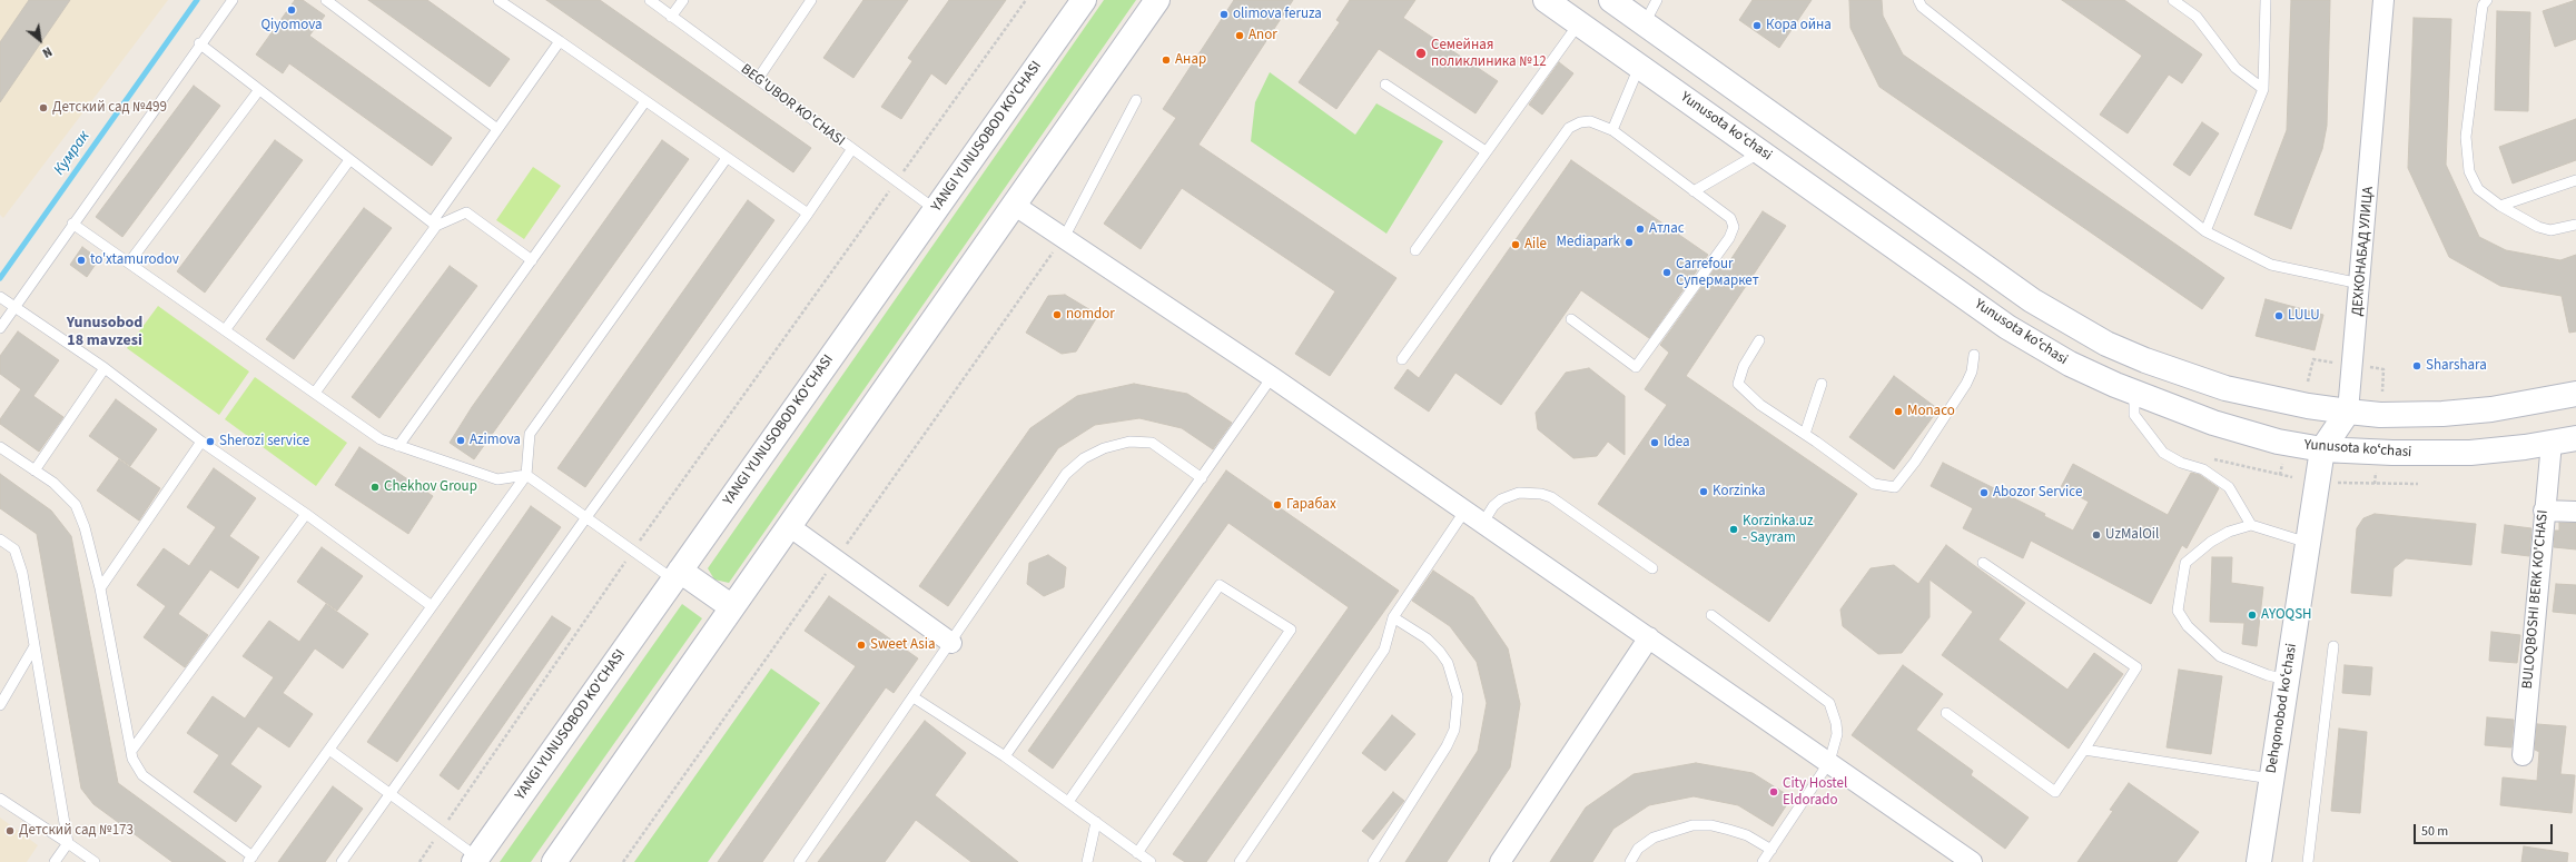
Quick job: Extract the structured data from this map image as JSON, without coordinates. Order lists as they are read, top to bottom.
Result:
{
  "streets": {
    "main road": [
      "Yunusota koʻchasi",
      "YANGI YUNUSOBOD KO'CHASI",
      "ДЕХКОНАБАД УЛИЦА",
      "Dehqonobod koʻchasi"
    ],
    "street": ["BULOQBOSHI BERK KO'CHASI"],
    "lane": ["BEG'UBOR KO'CHASI"]
  },
  "crossings": [
    ["BEG'UBOR KO'CHASI", "YANGI YUNUSOBOD KO'CHASI"],
    ["Yunusota koʻchasi", "ДЕХКОНАБАД УЛИЦА"],
    ["Yunusota koʻchasi", "BULOQBOSHI BERK KO'CHASI"],
    ["Yunusota koʻchasi", "Dehqonobod koʻchasi"],
    ["ДЕХКОНАБАД УЛИЦА", "Dehqonobod koʻchasi"]
  ],
  "districts": ["Yunusobod 18 mavzesi"],
  "water": ["Кумрак"],
  "places": [
    "Qiyomova",
    "olimova feruza",
    "Кора ойна",
    "Anor",
    "Семейная поликлиника №12",
    "Анар",
    "Детский сад №499",
    "Атлас",
    "Mediapark",
    "Aile",
    "to'xtamurodov",
    "Carrefour Супермаркет",
    "nomdor",
    "LULU",
    "Sharshara",
    "Monaco",
    "Azimova",
    "Sherozi service",
    "Idea",
    "Chekhov Group",
    "Korzinka",
    "Abozor Service",
    "Гарабах",
    "Korzinka.uz - Sayram",
    "UzMalOil",
    "AYOQSH",
    "Sweet Asia",
    "City Hostel Eldorado",
    "Детский сад №173"
  ],
  "scale_bar": "50 m",
  "north": "bottom right"
}
